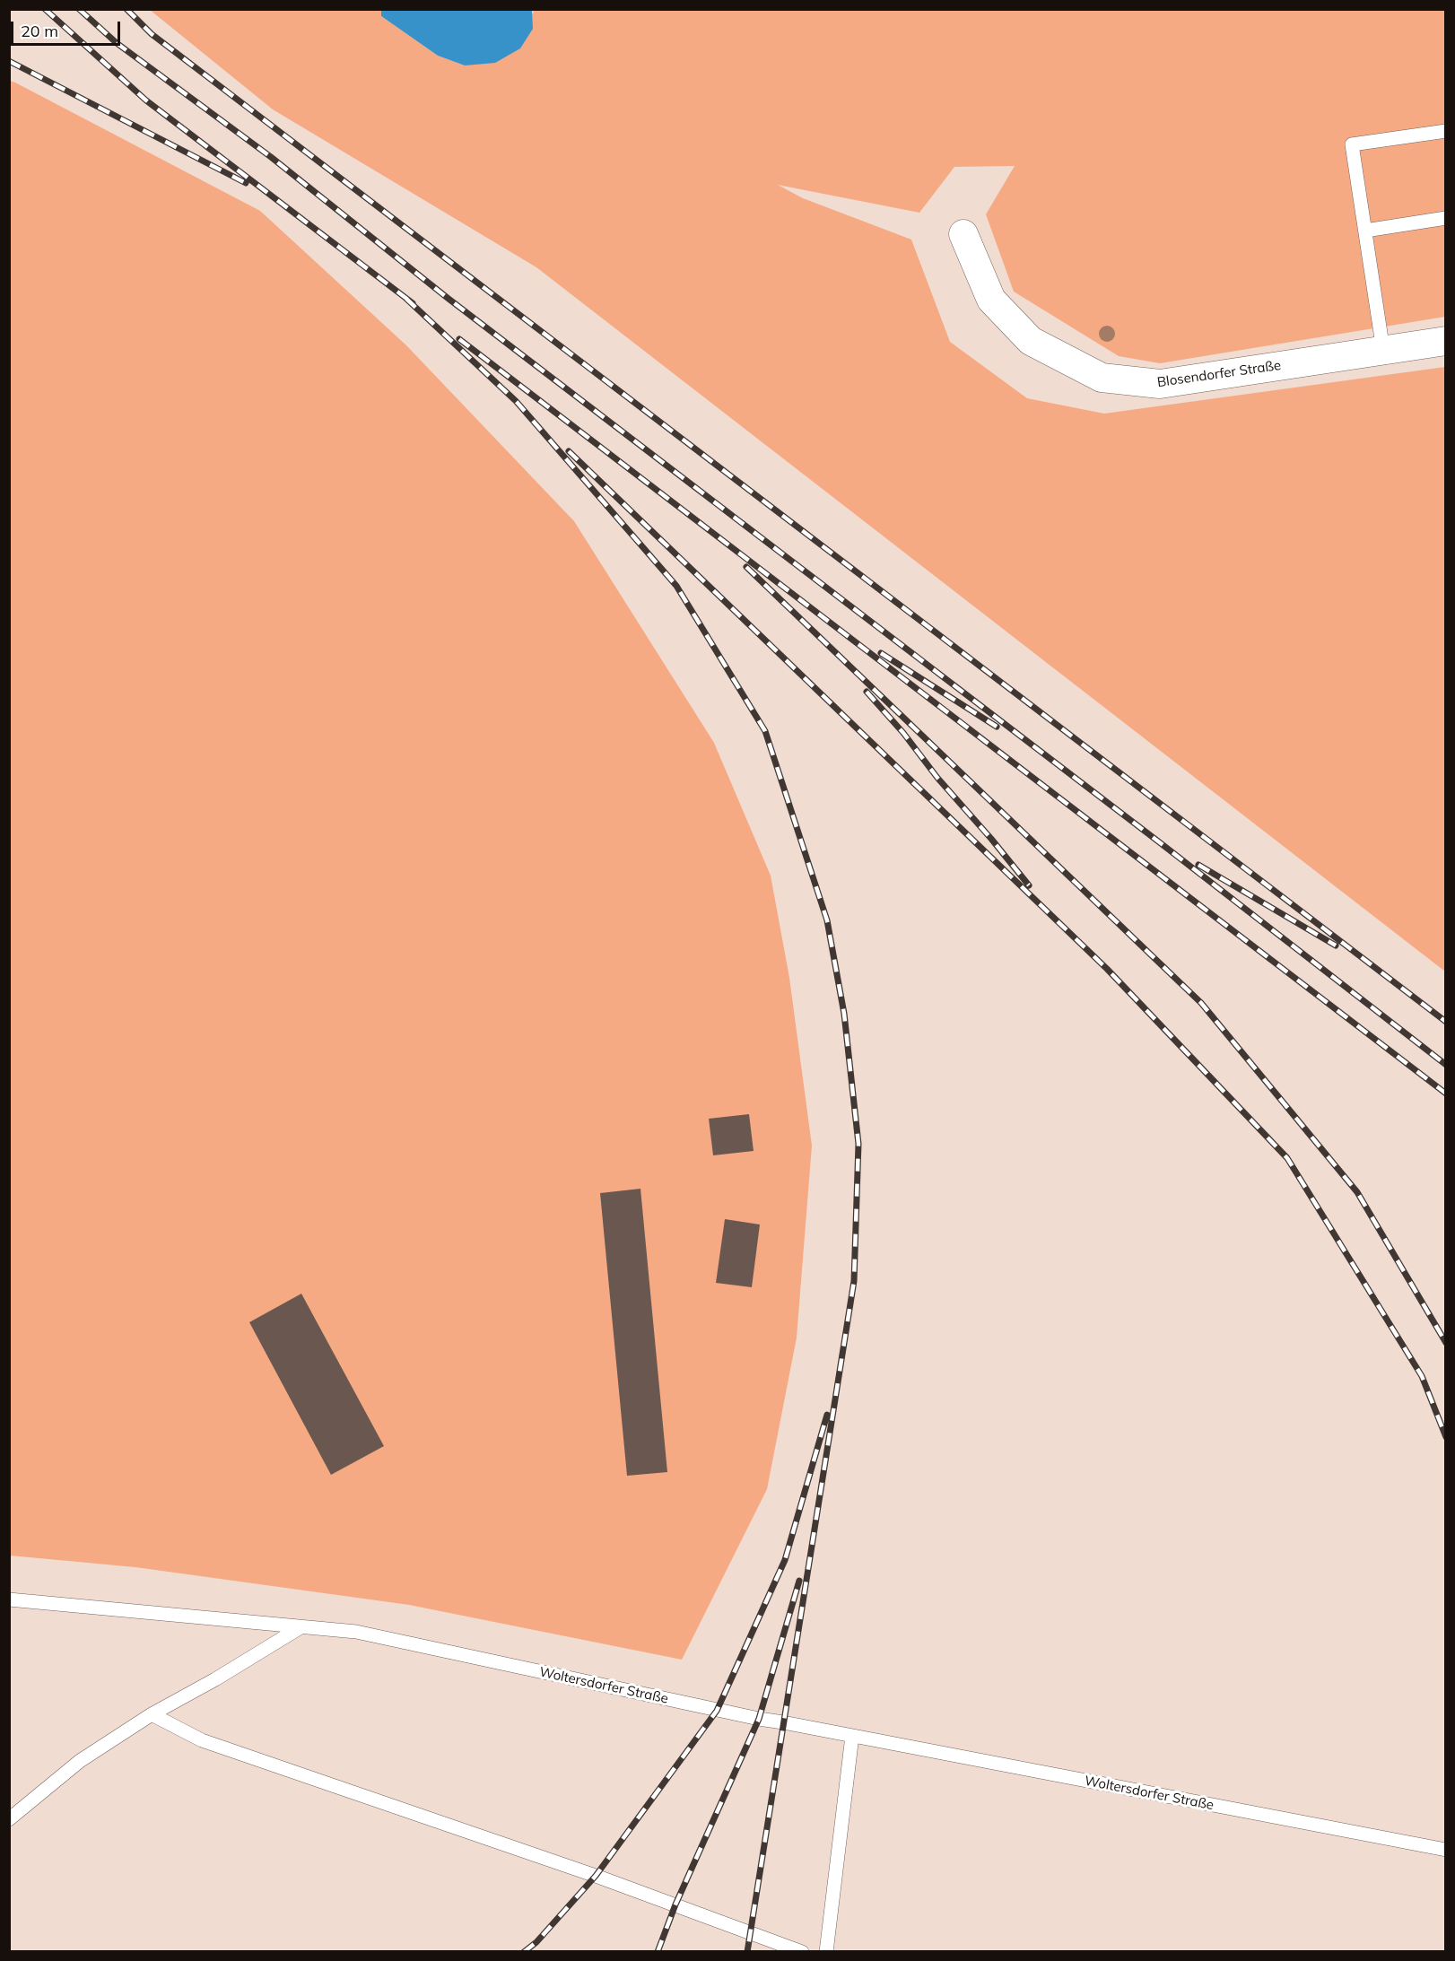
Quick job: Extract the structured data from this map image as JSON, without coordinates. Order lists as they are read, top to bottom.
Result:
{
  "streets": {
    "street": ["Blosendorfer Straße"],
    "lane": ["Woltersdorfer Straße"]
  },
  "scale_bar": "20 m"
}
